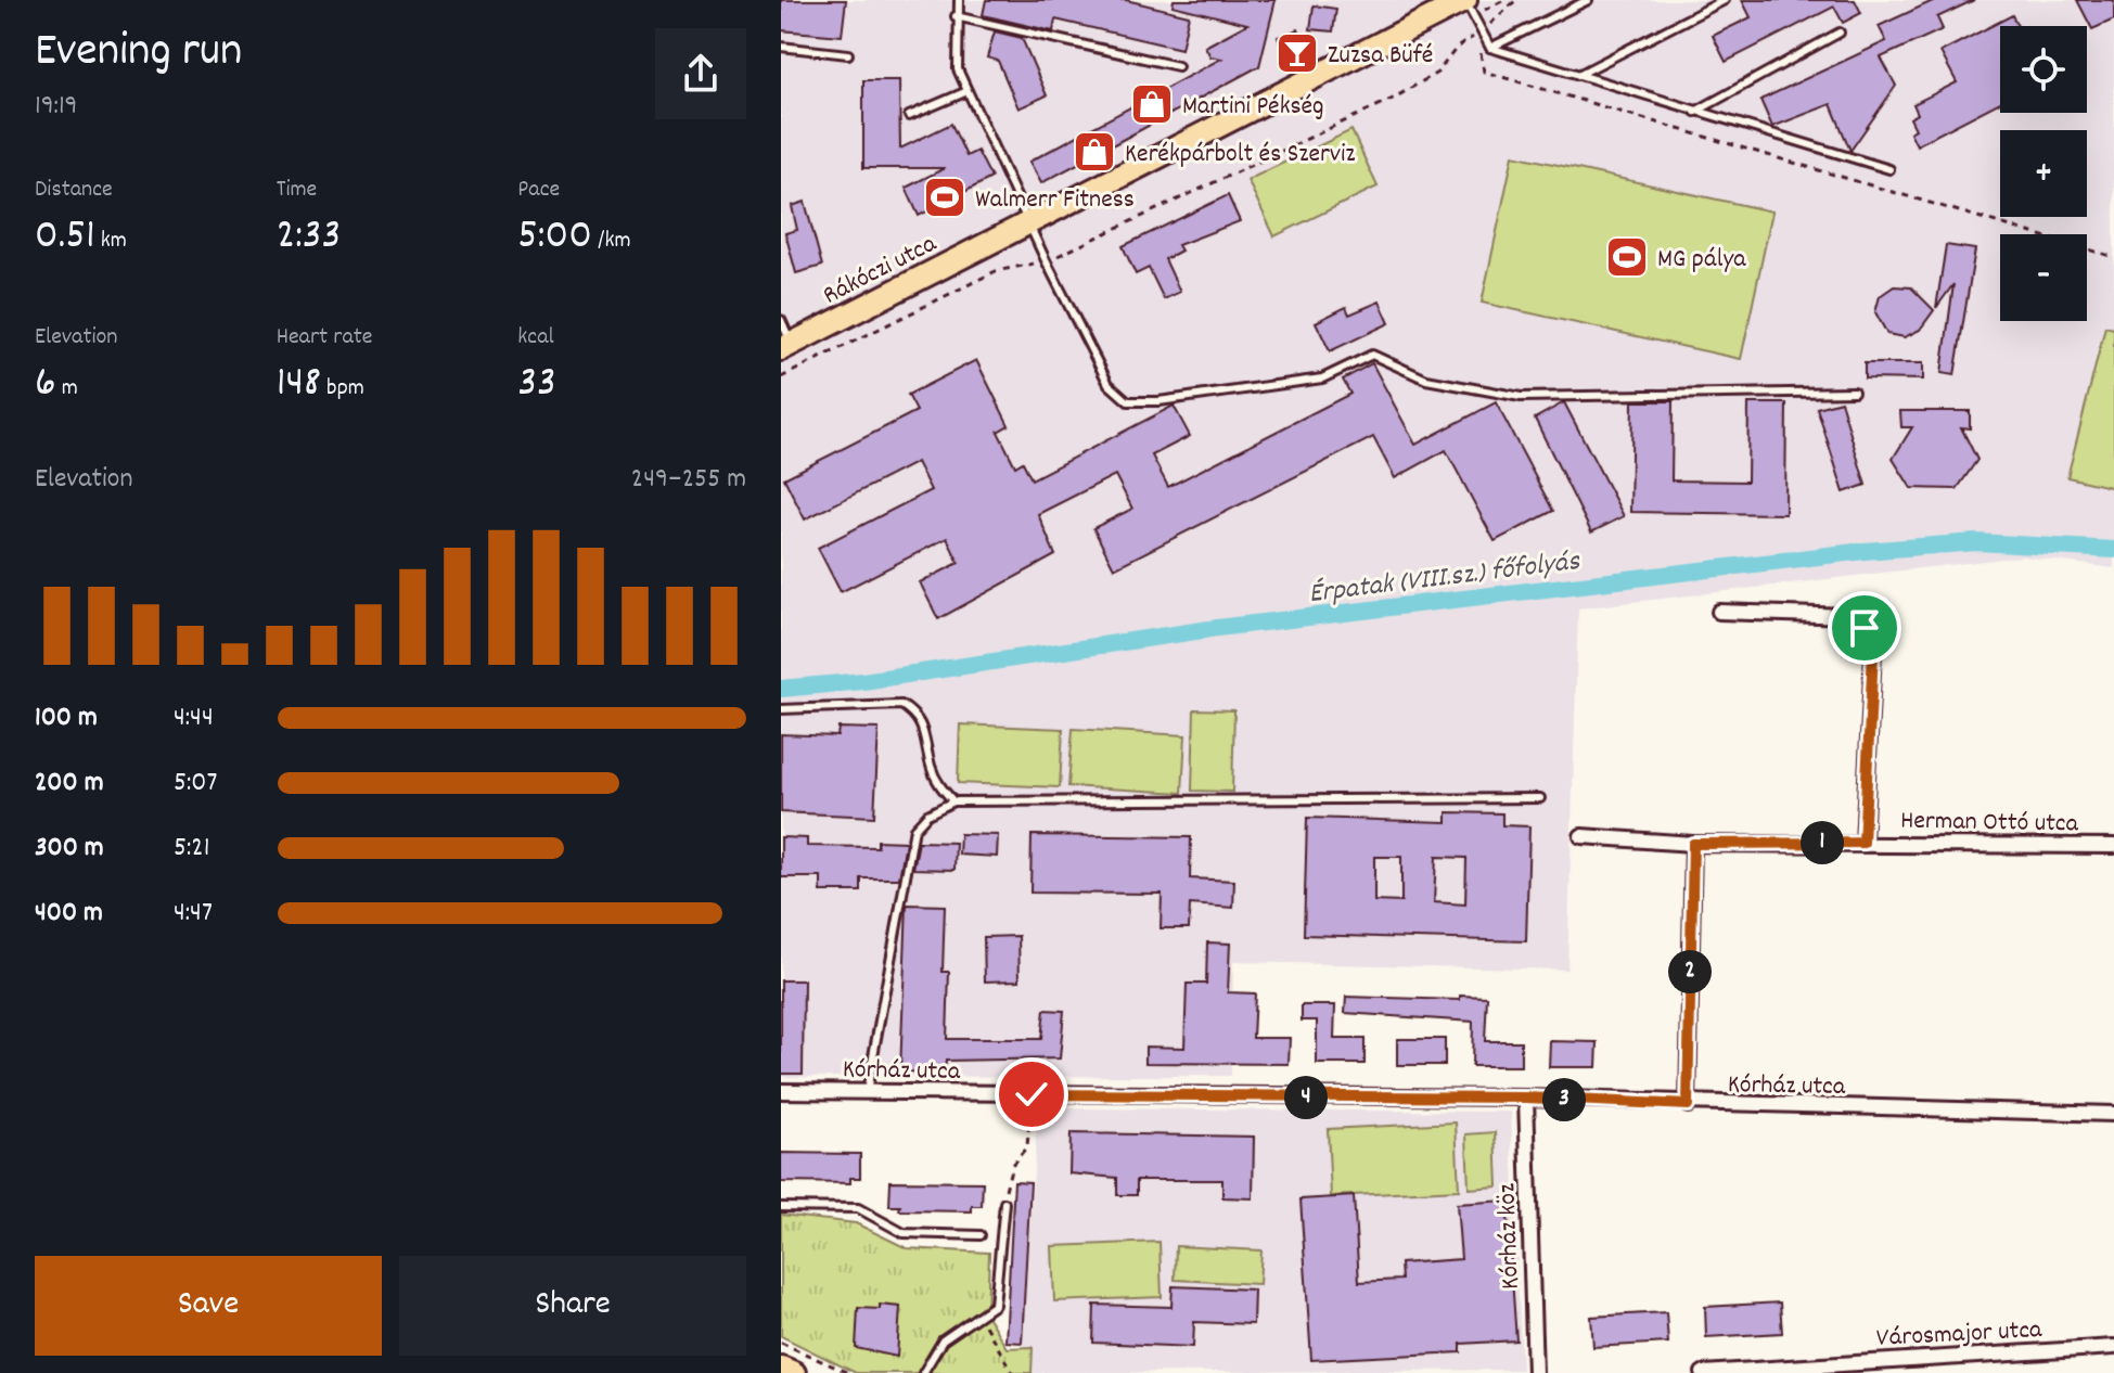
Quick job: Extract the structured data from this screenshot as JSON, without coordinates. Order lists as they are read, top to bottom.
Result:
{
  "streets": {
    "main road": ["Rákóczi utca"],
    "street": [
      "Herman Ottó utca",
      "Kórház utca",
      "Kórház köz",
      "Városmajor utca"
    ]
  },
  "crossings": [
    ["Kórház utca", "Kórház köz"]
  ],
  "water": ["Érpatak (VIII.sz.) főfolyás"],
  "places": {
    "bar": ["Zuzsa Büfé"],
    "shop": ["Martini Pékség", "Kerékpárbolt és Szerviz"],
    "sports": ["Walmerr Fitness", "MG pálya"]
  },
  "page": {
    "heading": ["Evening run", "19:19"],
    "map_buttons": ["+", "−"],
    "stats": [
      ["Distance", "0.51 km"],
      ["Time", "2:33"],
      ["Pace", "5:00 /km"],
      ["Elevation", "6 m"],
      ["Heart rate", "148 bpm"],
      ["kcal", "33"]
    ],
    "chart": ["Elevation", "249–255 m"],
    "list": [
      {
        "name": "100 m",
        "note": "4:44"
      },
      {
        "name": "200 m",
        "note": "5:07"
      },
      {
        "name": "300 m",
        "note": "5:21"
      },
      {
        "name": "400 m",
        "note": "4:47"
      }
    ],
    "pins": [
      "1",
      "2",
      "4",
      "3"
    ],
    "buttons": ["Save", "Share"]
  }
}
